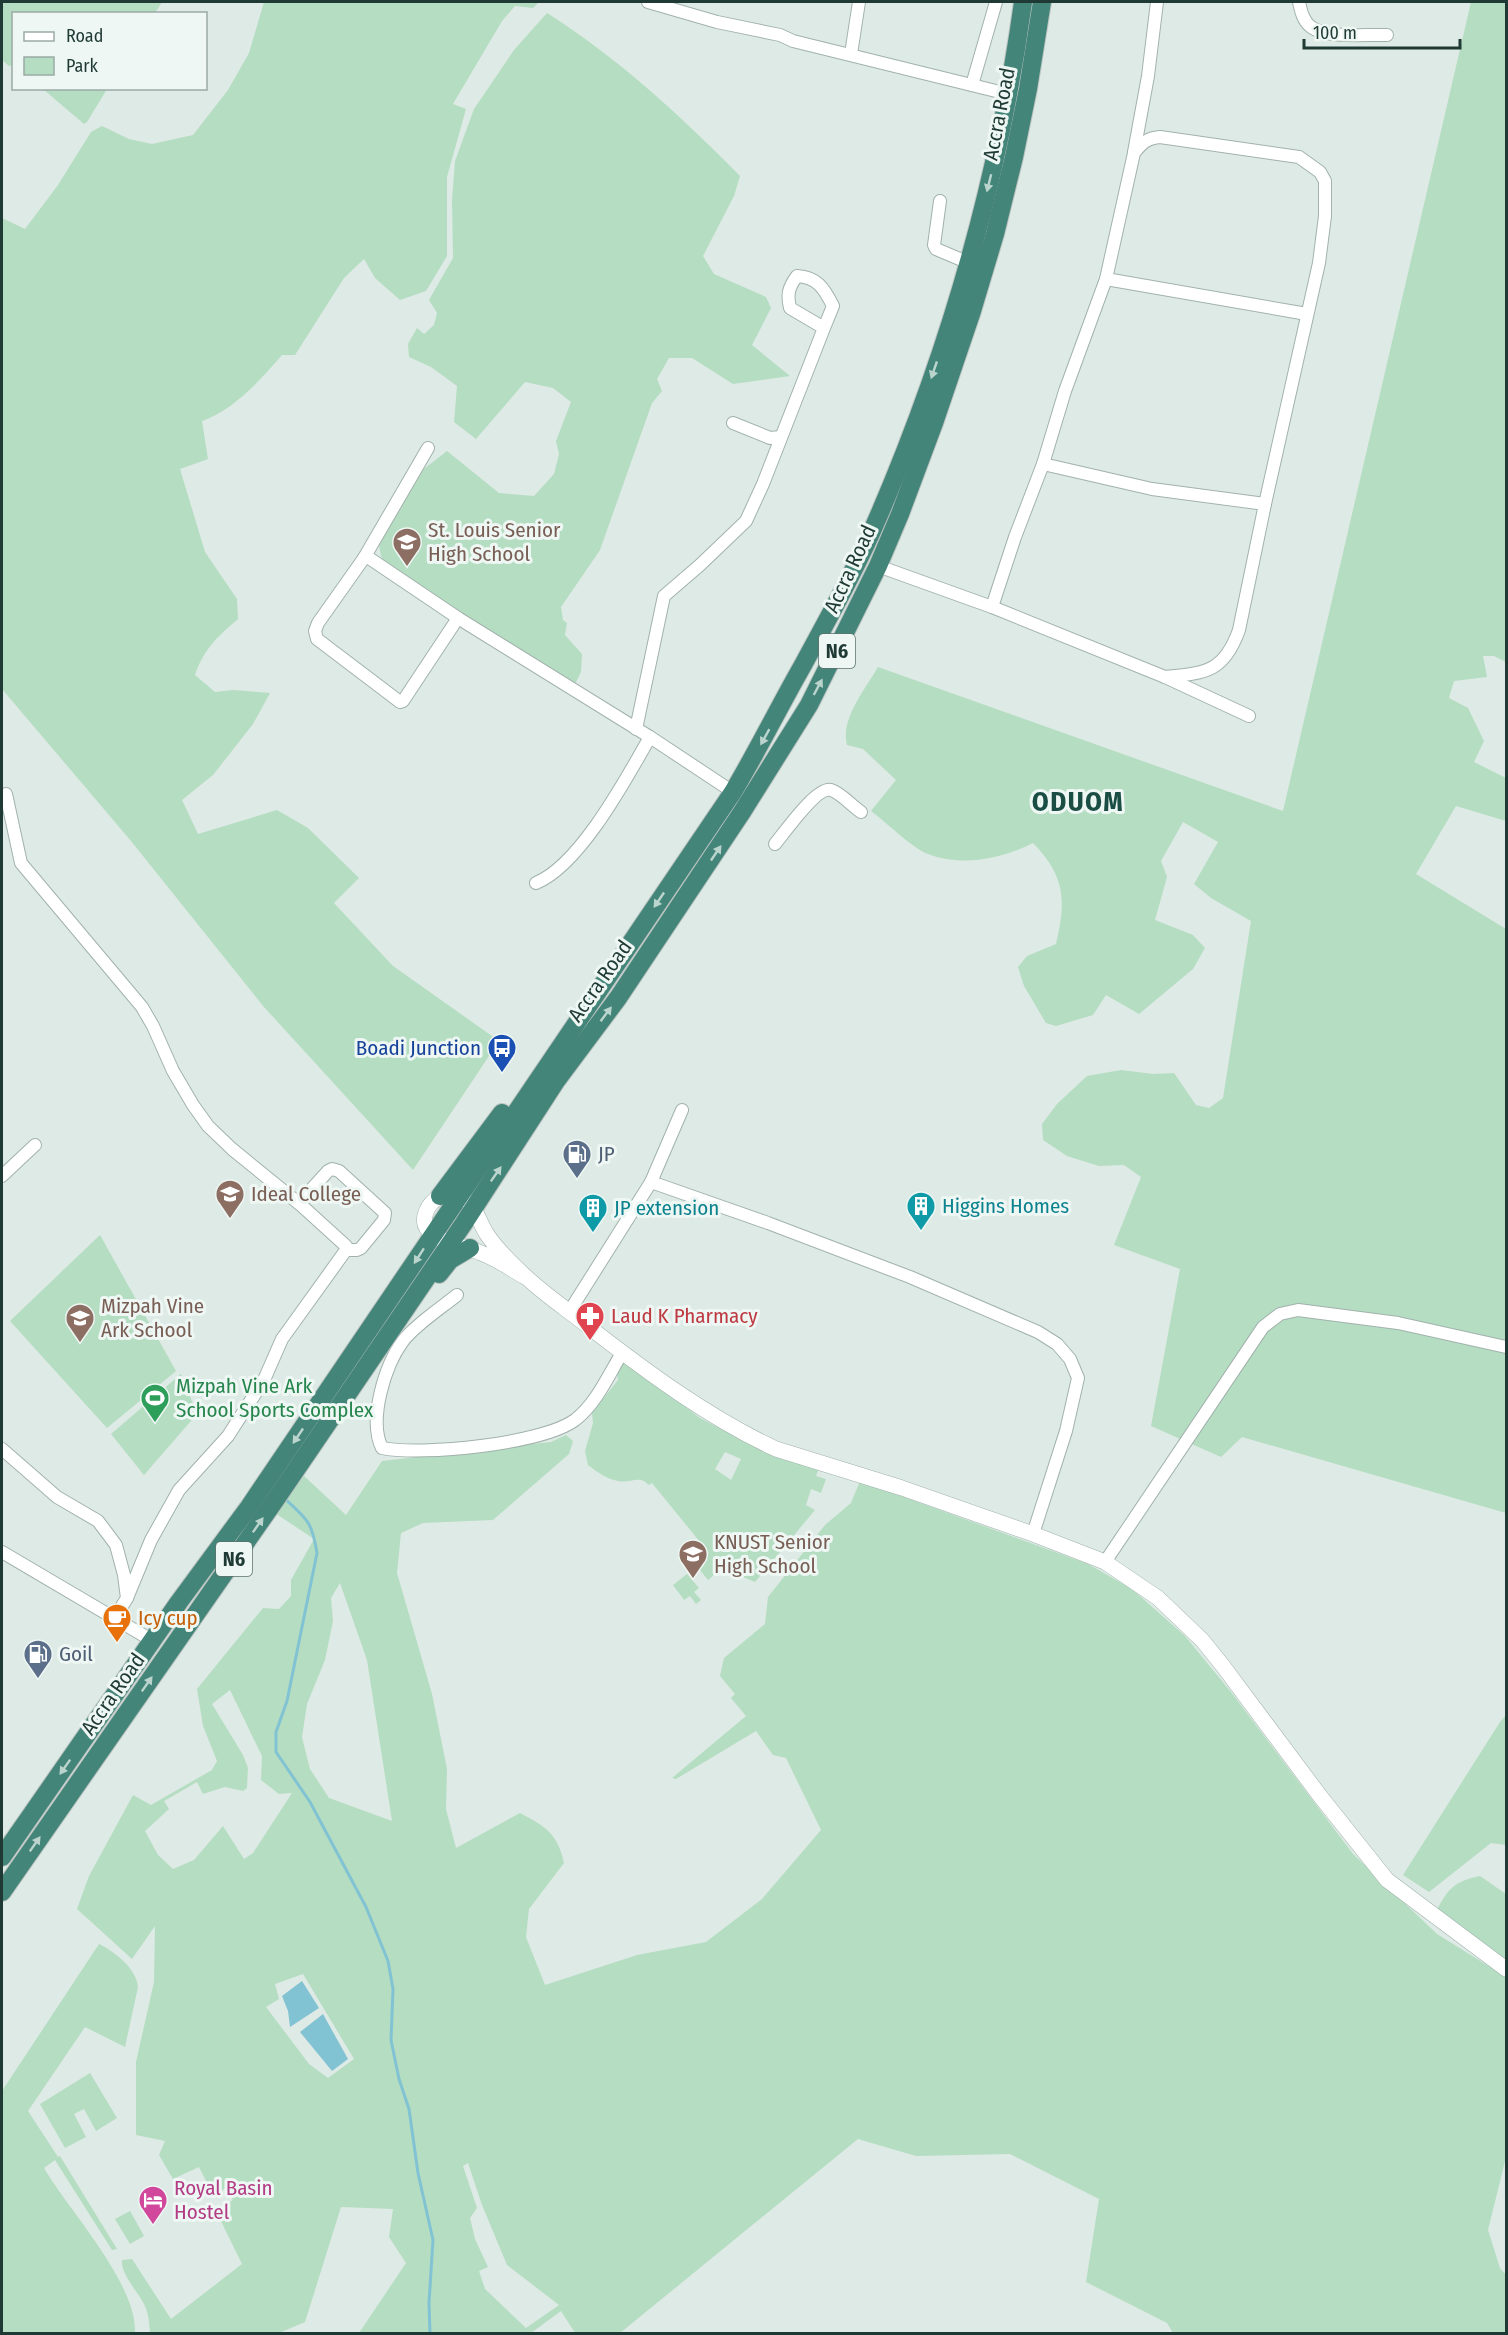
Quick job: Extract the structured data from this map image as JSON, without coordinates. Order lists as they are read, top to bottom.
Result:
{
  "streets": {
    "highway": ["Accra Road", "N6"]
  },
  "districts": ["ODUOM"],
  "places": {
    "school or university": [
      "St. Louis Senior High School",
      "Ideal College",
      "Mizpah Vine Ark School",
      "KNUST Senior High School"
    ],
    "bus stop": ["Boadi Junction"],
    "fuel station": ["JP", "Goil"],
    "building": ["Higgins Homes", "JP extension"],
    "pharmacy": ["Laud K Pharmacy"],
    "sports": ["Mizpah Vine Ark School Sports Complex"],
    "cafe": ["Icy cup"],
    "hotel": ["Royal Basin Hostel"]
  },
  "legend": ["Road", "Park"],
  "scale_bar": "100 m"
}
